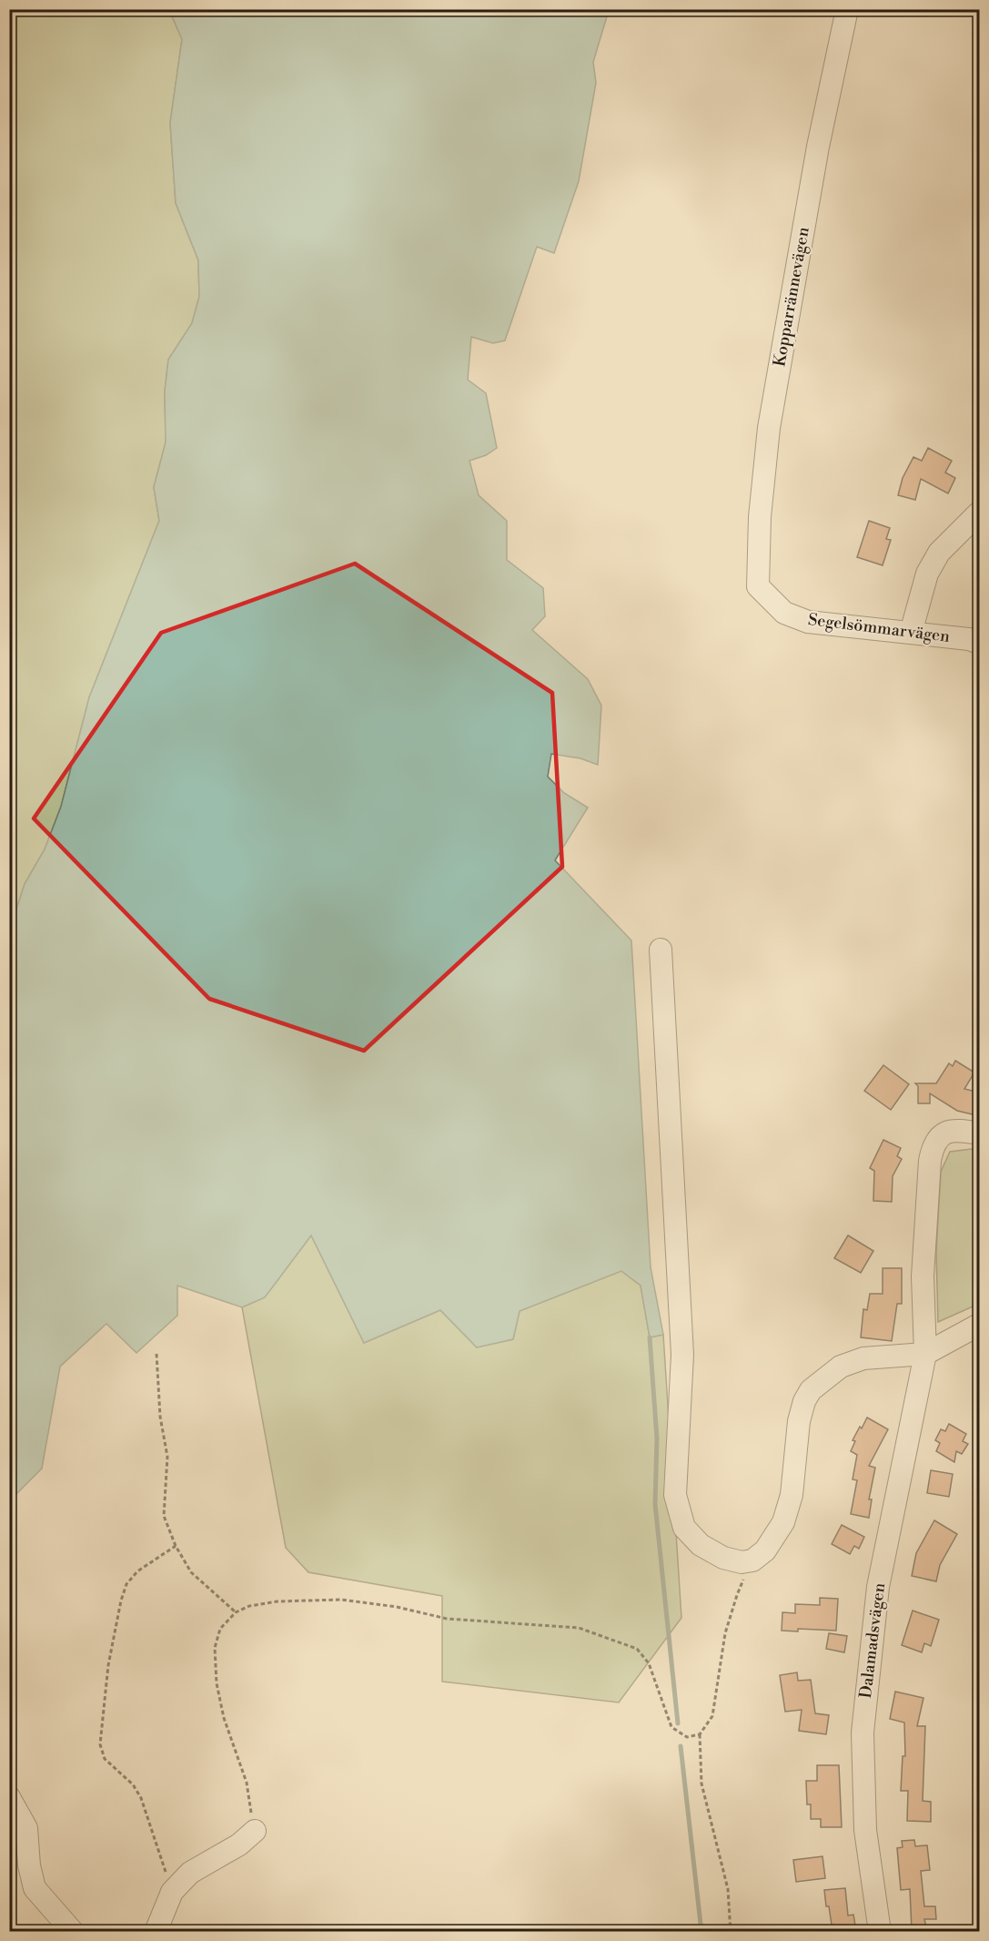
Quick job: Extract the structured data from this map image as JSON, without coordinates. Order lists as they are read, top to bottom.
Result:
{
  "streets": {
    "street": ["Kopparrännevägen", "Segelsömmarvägen", "Dalamadsvägen"]
  },
  "crossings": [
    ["Kopparrännevägen", "Segelsömmarvägen"]
  ]
}
